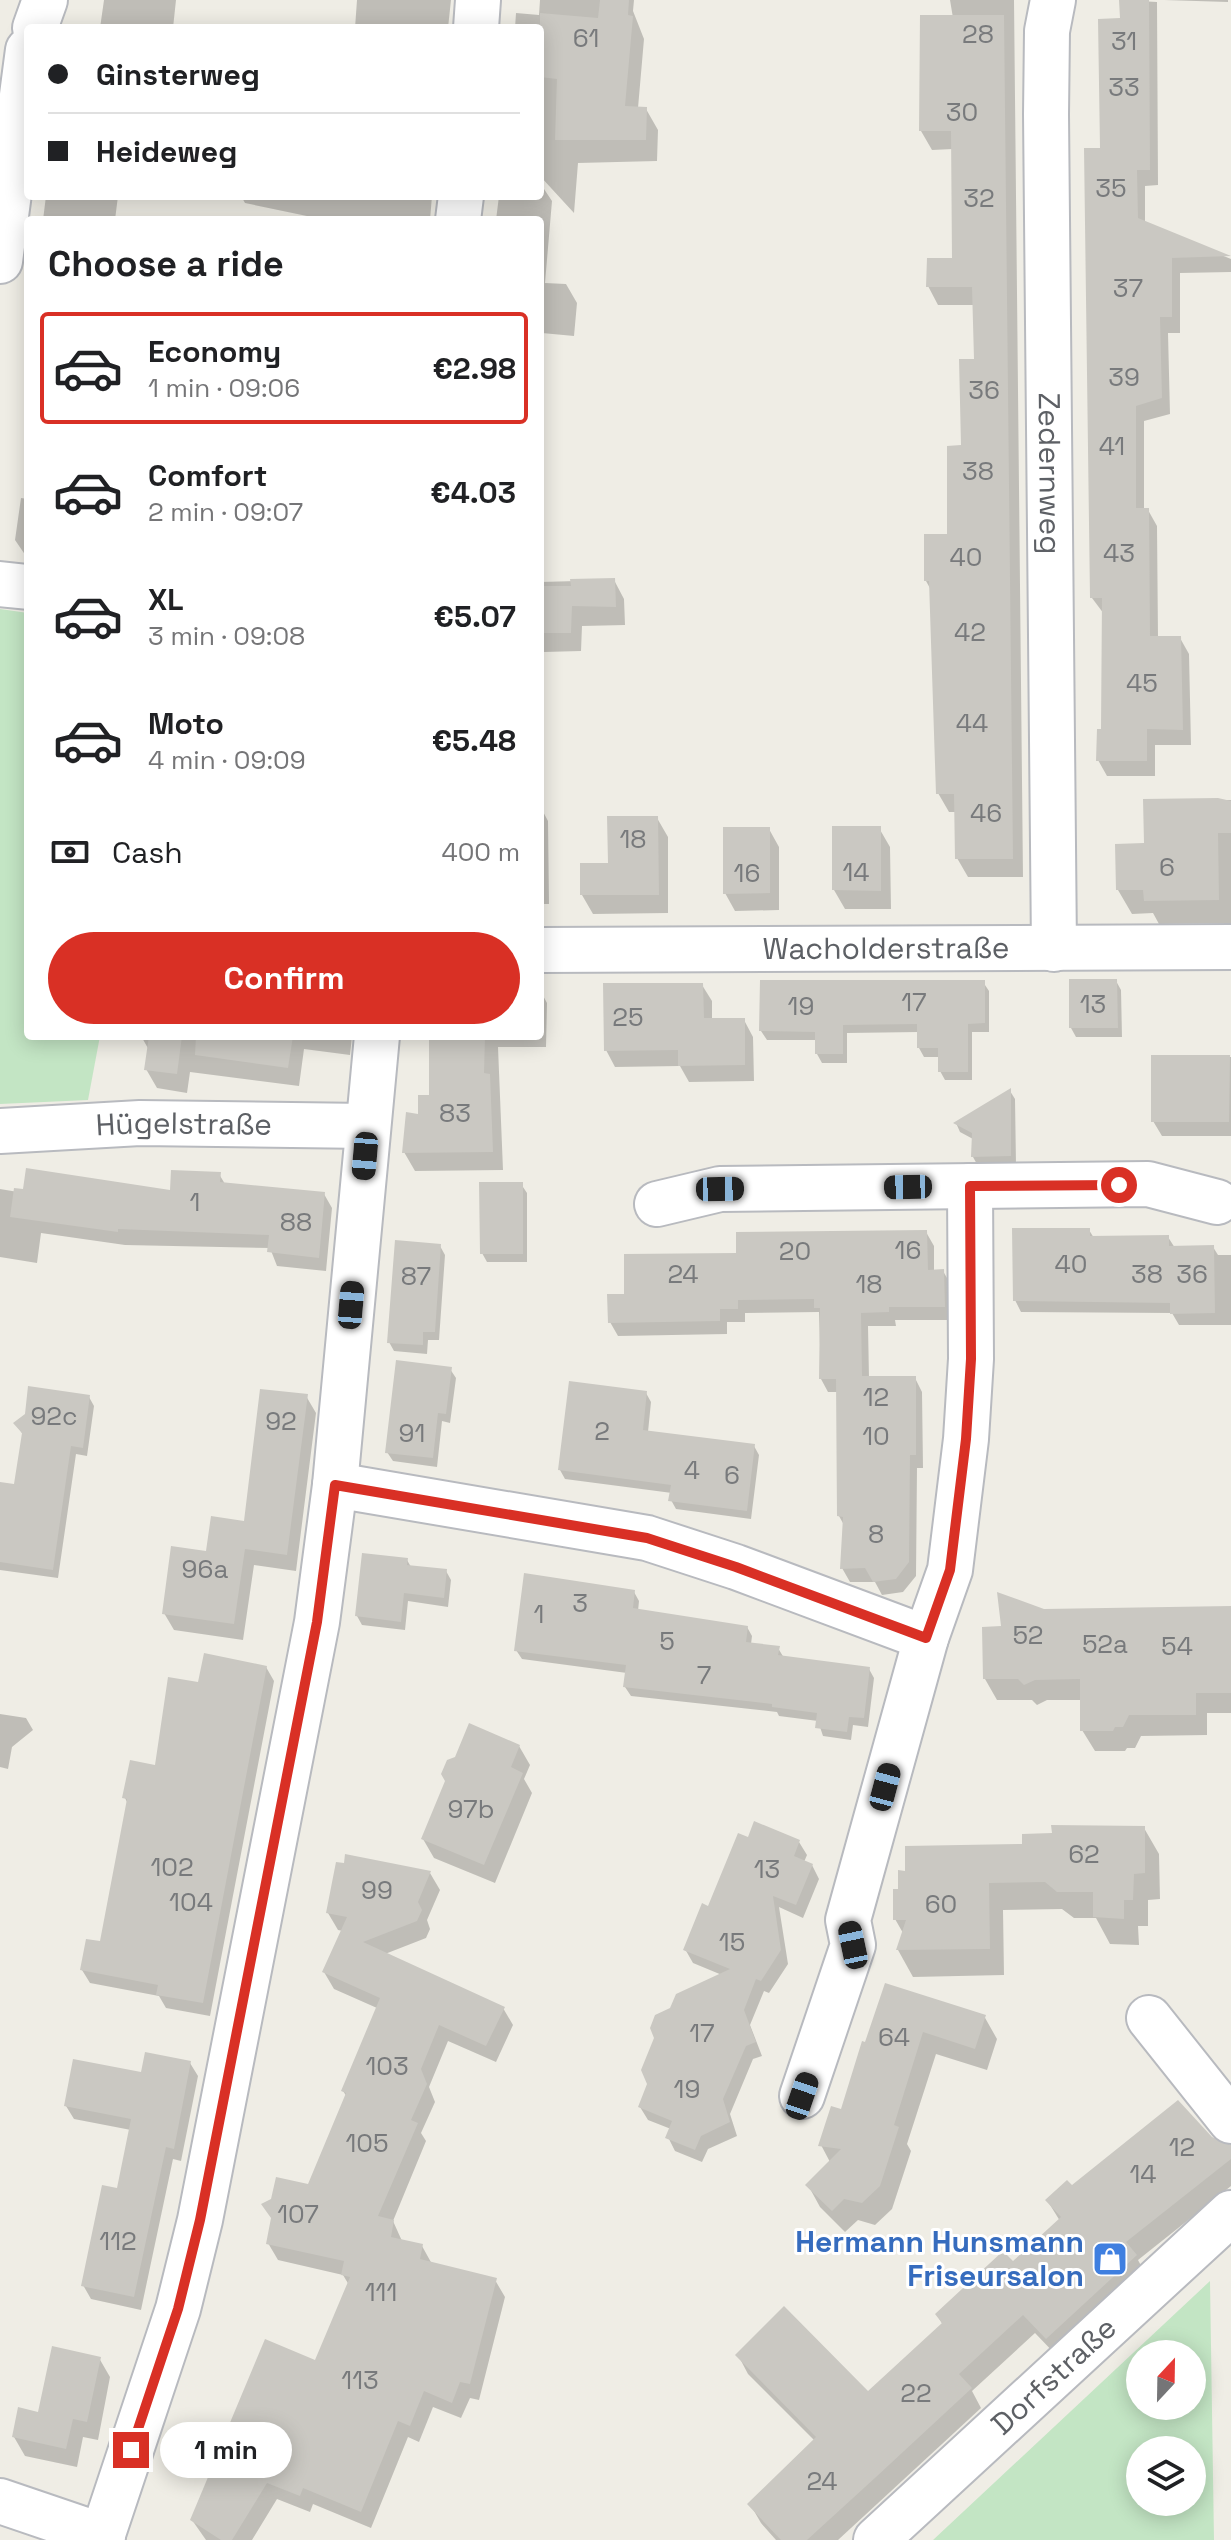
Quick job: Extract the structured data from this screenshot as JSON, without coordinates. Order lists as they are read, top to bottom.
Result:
{
  "streets": {
    "street": [
      "Zedernweg",
      "Wacholderstraße",
      "Hügelstraße",
      "Dorfstraße"
    ]
  },
  "crossings": [
    ["Zedernweg", "Wacholderstraße"]
  ],
  "places": {
    "shop": ["Hermann Hunsmann Friseursalon"]
  },
  "house_numbers": [
    "28",
    "61",
    "31",
    "33",
    "30",
    "35",
    "32",
    "37",
    "39",
    "36",
    "41",
    "38",
    "43",
    "40",
    "42",
    "45",
    "44",
    "46",
    "18",
    "6",
    "14",
    "16",
    "17",
    "13",
    "19",
    "25",
    "83",
    "1",
    "88",
    "16",
    "20",
    "40",
    "24",
    "38",
    "36",
    "87",
    "18",
    "12",
    "92c",
    "92",
    "2",
    "91",
    "10",
    "4",
    "6",
    "8",
    "96a",
    "3",
    "1",
    "52",
    "5",
    "52a",
    "54",
    "7",
    "97b",
    "62",
    "102",
    "13",
    "99",
    "104",
    "60",
    "15",
    "17",
    "64",
    "103",
    "19",
    "105",
    "12",
    "14",
    "107",
    "112",
    "111",
    "113",
    "22",
    "24"
  ],
  "north": "top",
  "page": {
    "banner": ["Ginsterweg", "Heideweg"],
    "heading": "Choose a ride",
    "list": [
      {
        "name": "Economy",
        "note": "1 min · 09:06",
        "value": "€2.98"
      },
      {
        "name": "Comfort",
        "note": "2 min · 09:07",
        "value": "€4.03"
      },
      {
        "name": "XL",
        "note": "3 min · 09:08",
        "value": "€5.07"
      },
      {
        "name": "Moto",
        "note": "4 min · 09:09",
        "value": "€5.48"
      }
    ],
    "pay": ["Cash", "400 m"],
    "buttons": "Confirm",
    "bubble": "1 min"
  }
}
